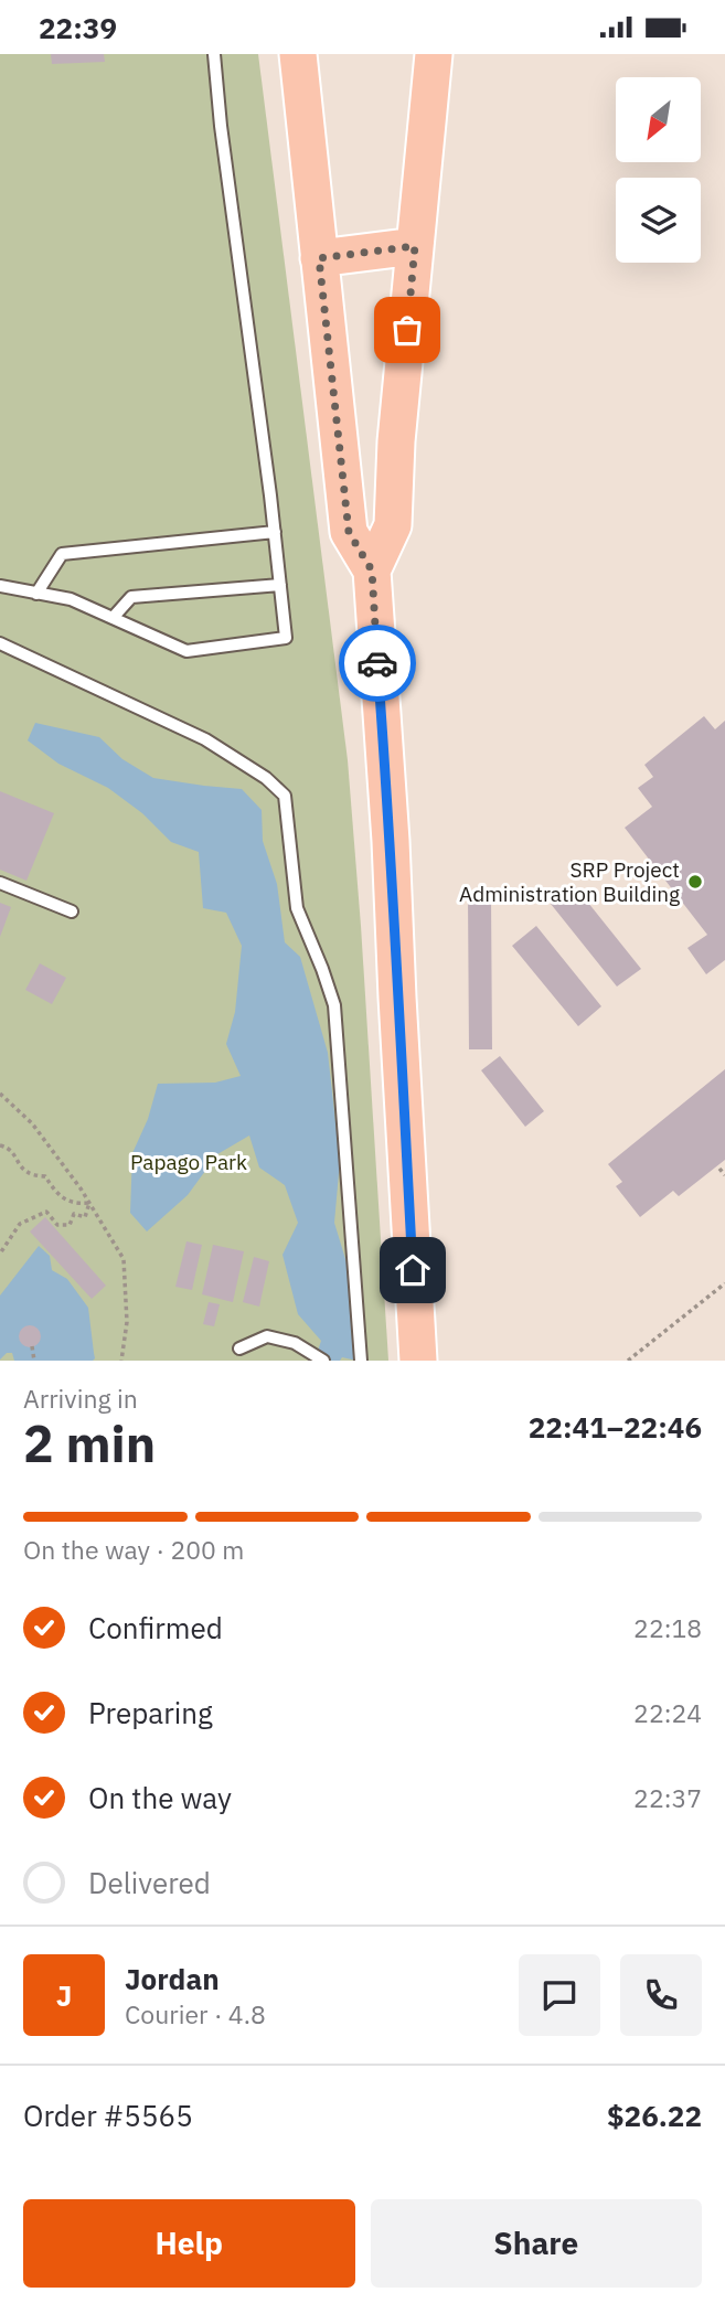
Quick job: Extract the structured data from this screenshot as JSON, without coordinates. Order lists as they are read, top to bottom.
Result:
{
  "parks": ["Papago Park"],
  "places": ["SRP Project Administration Building"],
  "north": "bottom left",
  "page": {
    "status": "22:39",
    "heading": ["2 min", "Arriving in", "22:41–22:46"],
    "panel": [
      "Jordan",
      "Courier · 4.8",
      "Order #5565",
      "$26.22"
    ],
    "bar": "On the way · 200 m",
    "list": [
      ["Confirmed", "22:18"],
      ["Preparing", "22:24"],
      ["On the way", "22:37"],
      "Delivered"
    ],
    "round": "J",
    "buttons": ["Help", "Share"]
  }
}
